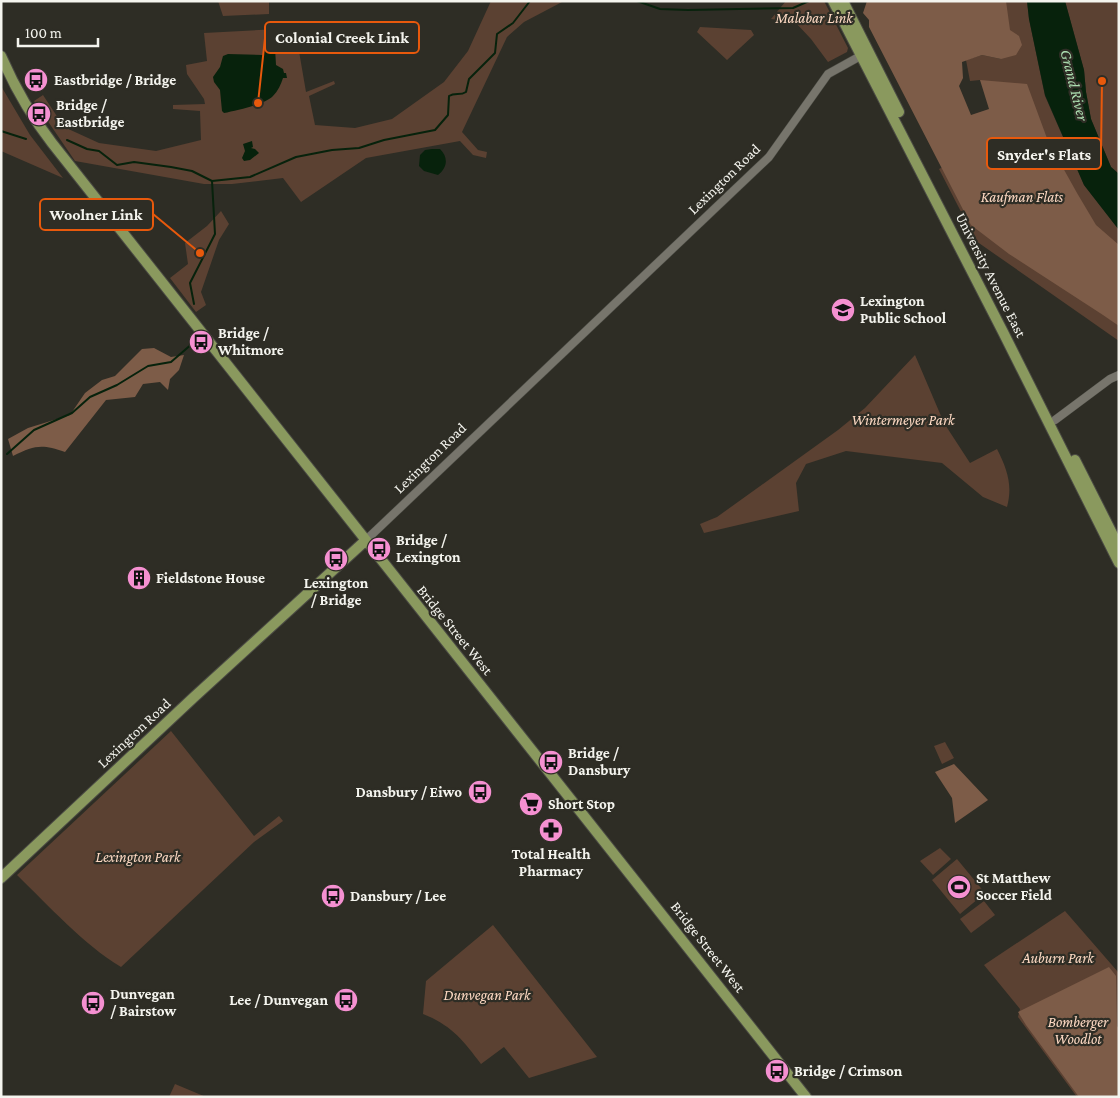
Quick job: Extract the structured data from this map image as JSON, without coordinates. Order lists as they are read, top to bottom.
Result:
{
  "streets": {
    "main road": ["Lexington Road", "University Avenue East", "Bridge Street West"]
  },
  "crossings": [
    ["Lexington Road", "University Avenue East"],
    ["Lexington Road", "Bridge Street West"]
  ],
  "water": ["Grand River"],
  "parks": [
    "Malabar Link",
    "Kaufman Flats",
    "Wintermeyer Park",
    "Lexington Park",
    "Auburn Park",
    "Dunvegan Park",
    "Bomberger Woodlot"
  ],
  "places": {
    "bus stop": [
      "Eastbridge / Bridge",
      "Bridge / Eastbridge",
      "Bridge / Whitmore",
      "Bridge / Lexington",
      "Lexington / Bridge",
      "Bridge / Dansbury",
      "Dansbury / Eiwo",
      "Dansbury / Lee",
      "Lee / Dunvegan",
      "Dunvegan / Bairstow",
      "Bridge / Crimson"
    ],
    "other": ["Snyder's Flats", "Colonial Creek Link", "Woolner Link"],
    "school or university": ["Lexington Public School"],
    "building": ["Fieldstone House"],
    "supermarket": ["Short Stop"],
    "pharmacy": ["Total Health Pharmacy"],
    "sports": ["St Matthew Soccer Field"]
  },
  "scale_bar": "100 m"
}
